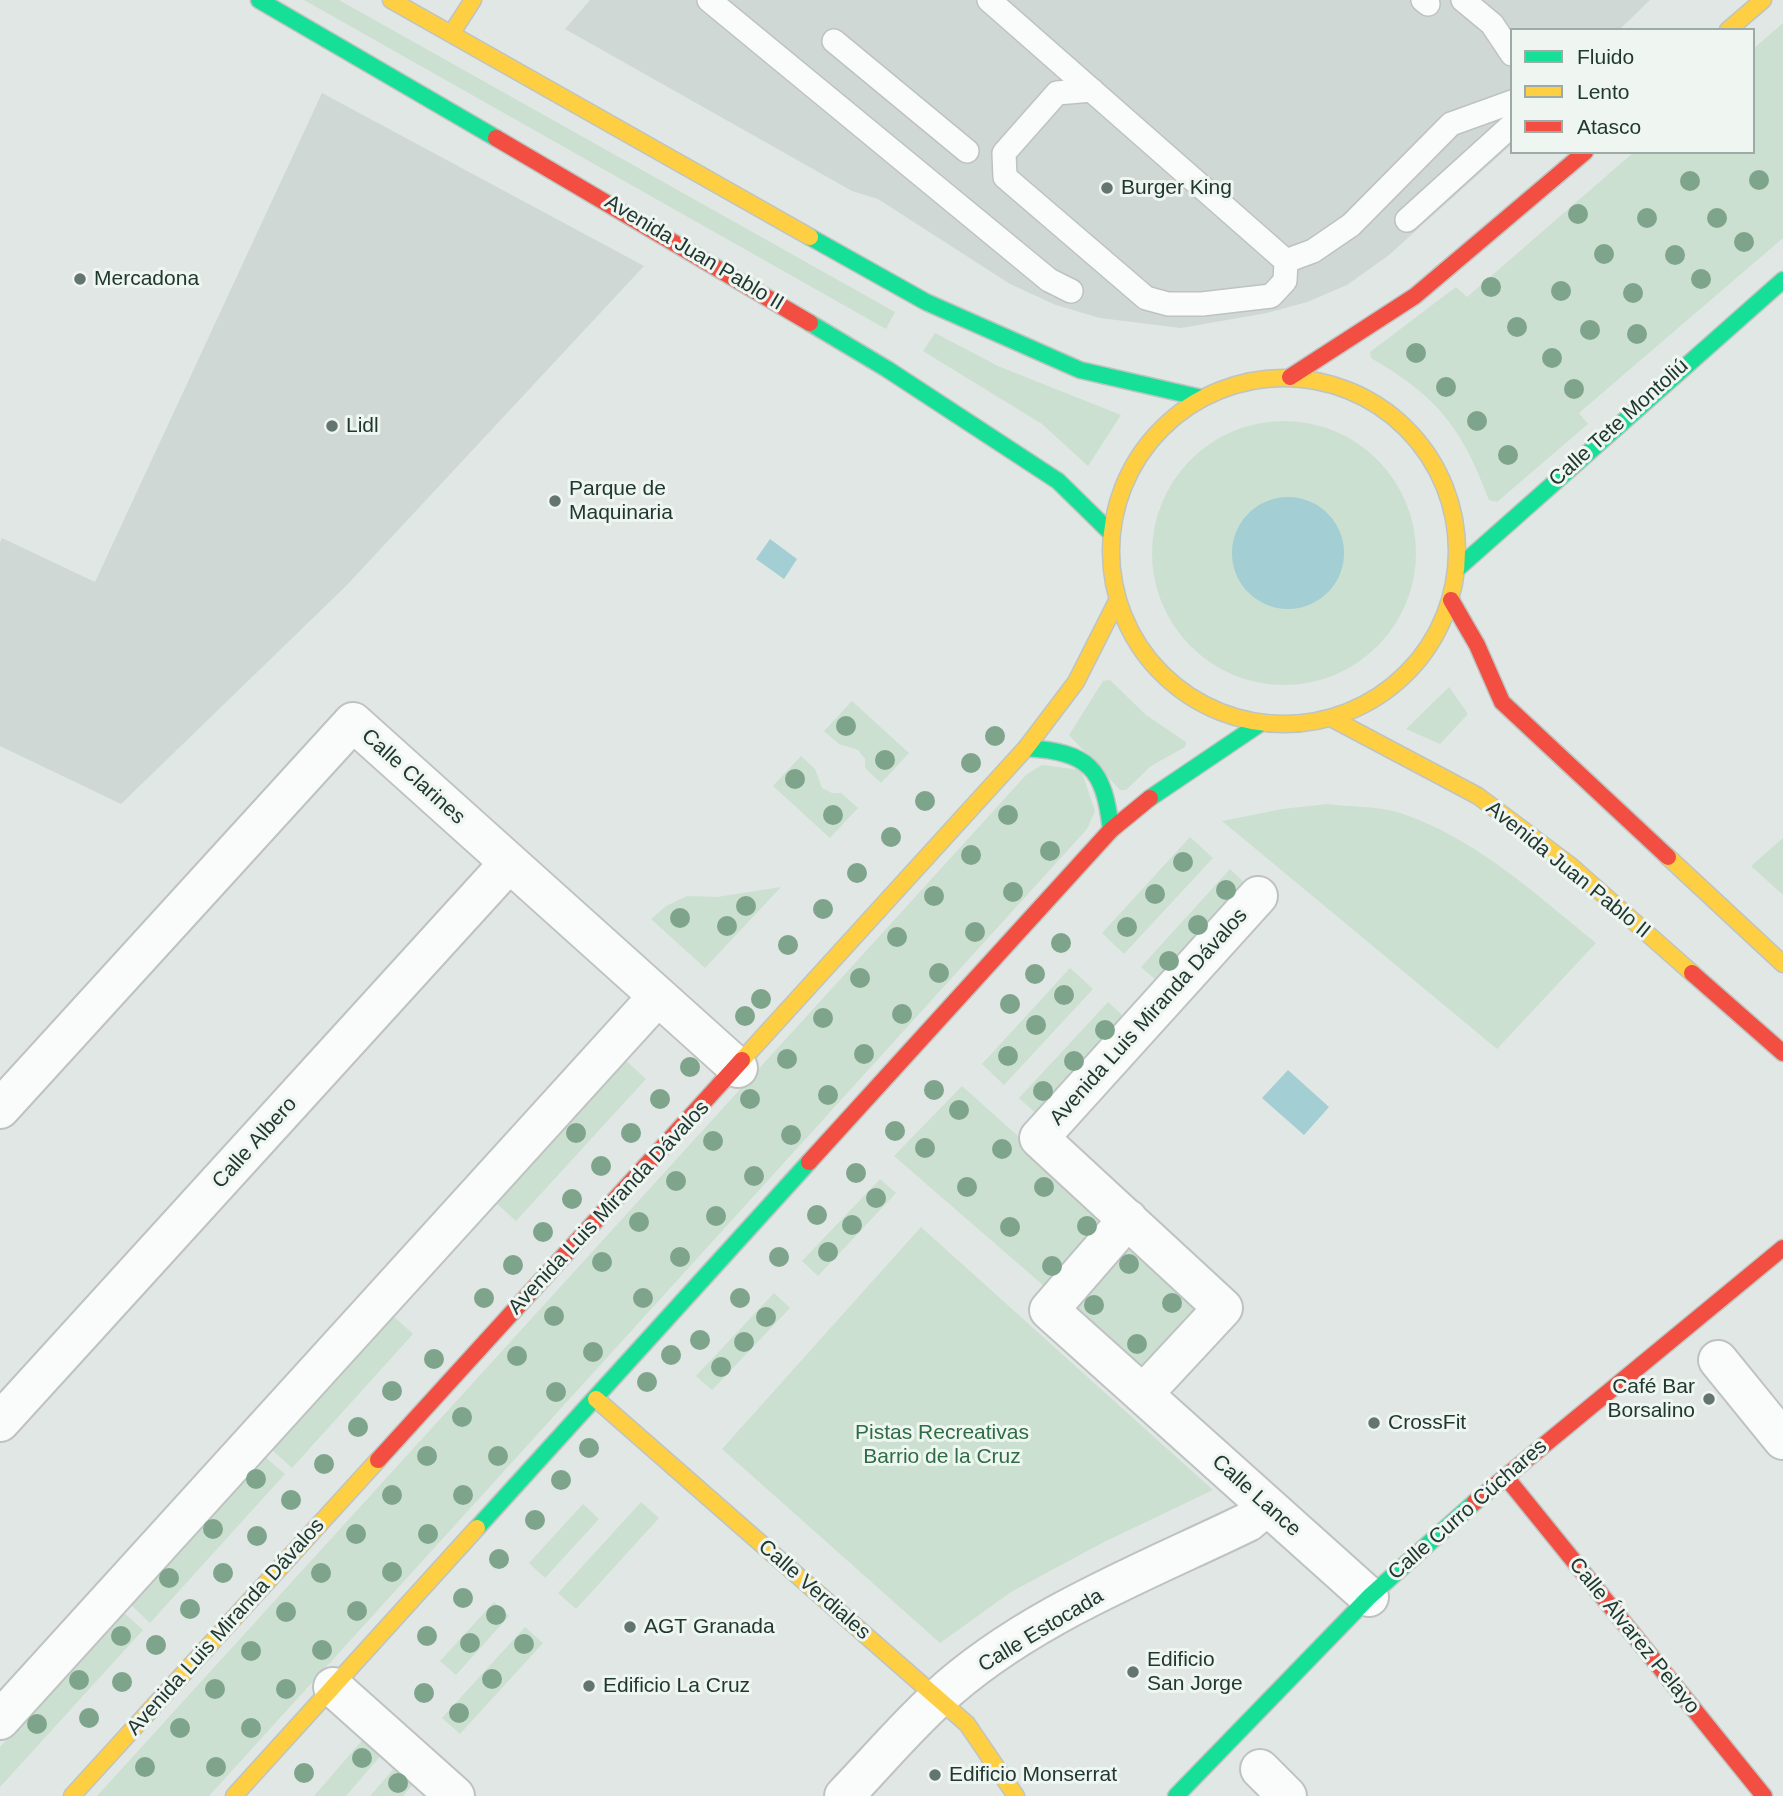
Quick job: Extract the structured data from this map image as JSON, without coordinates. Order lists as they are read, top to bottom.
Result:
{
  "streets": {
    "main road": [
      "Avenida Juan Pablo II",
      "Calle Tete Montoliú",
      "Avenida Luis Miranda Dávalos",
      "Calle Curro Cúchares",
      "Calle Verdiales",
      "Calle Álvarez Pelayo"
    ],
    "street": [
      "Calle Clarines",
      "Calle Albero",
      "Calle Lance",
      "Calle Estocada"
    ]
  },
  "crossings": [
    ["Calle Clarines", "Avenida Luis Miranda Dávalos"],
    ["Calle Clarines", "Calle Albero"],
    ["Avenida Luis Miranda Dávalos", "Calle Lance"],
    ["Calle Lance", "Calle Curro Cúchares"],
    ["Calle Lance", "Calle Estocada"],
    ["Calle Curro Cúchares", "Calle Álvarez Pelayo"],
    ["Calle Verdiales", "Calle Estocada"]
  ],
  "parks": ["Pistas Recreativas Barrio de la Cruz"],
  "places": [
    "Burger King",
    "Mercadona",
    "Lidl",
    "Parque de Maquinaria",
    "Café Bar Borsalino",
    "CrossFit",
    "AGT Granada",
    "Edificio San Jorge",
    "Edificio La Cruz",
    "Edificio Monserrat"
  ],
  "legend": ["Fluido", "Lento", "Atasco"]
}
